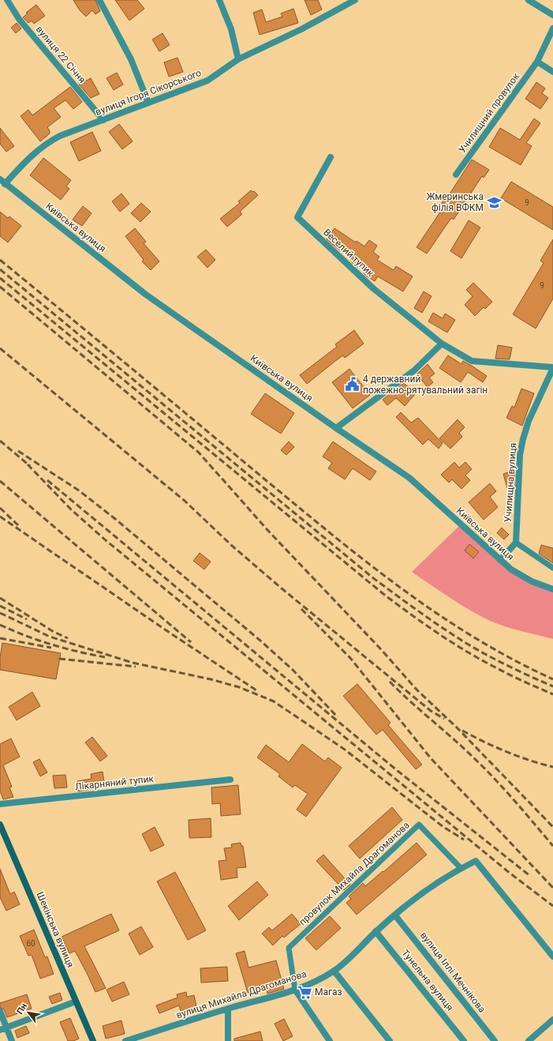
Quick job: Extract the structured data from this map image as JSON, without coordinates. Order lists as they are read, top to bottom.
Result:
{
  "streets": {
    "main road": ["Шекінська вулиця"],
    "street": [
      "вулиця 22 Січня",
      "вулиця Ігоря Сікорського",
      "Училищний провулок",
      "Київська вулиця",
      "Веселий тупик",
      "Училищна вулиця",
      "Лікарняний тупик",
      "вулиця Іллі Мечнікова",
      "Тунельна вулиця",
      "вулиця Михайла Драгоманова"
    ],
    "lane": ["провулок Михайла Драгоманова"]
  },
  "crossings": [
    ["вулиця 22 Січня", "вулиця Ігоря Сікорського"],
    ["вулиця Ігоря Сікорського", "Київська вулиця"],
    ["провулок Михайла Драгоманова", "вулиця Михайла Драгоманова"],
    ["вулиця Іллі Мечнікова", "вулиця Михайла Драгоманова"],
    ["Тунельна вулиця", "вулиця Михайла Драгоманова"]
  ],
  "places": {
    "school or university": ["Жмеринська філія ВФКМ"],
    "public building": ["4 державний пожежно-рятувальний загін"],
    "supermarket": ["Магаз"]
  },
  "house_numbers": ["9", "9", "60"],
  "north": "top left"
}
